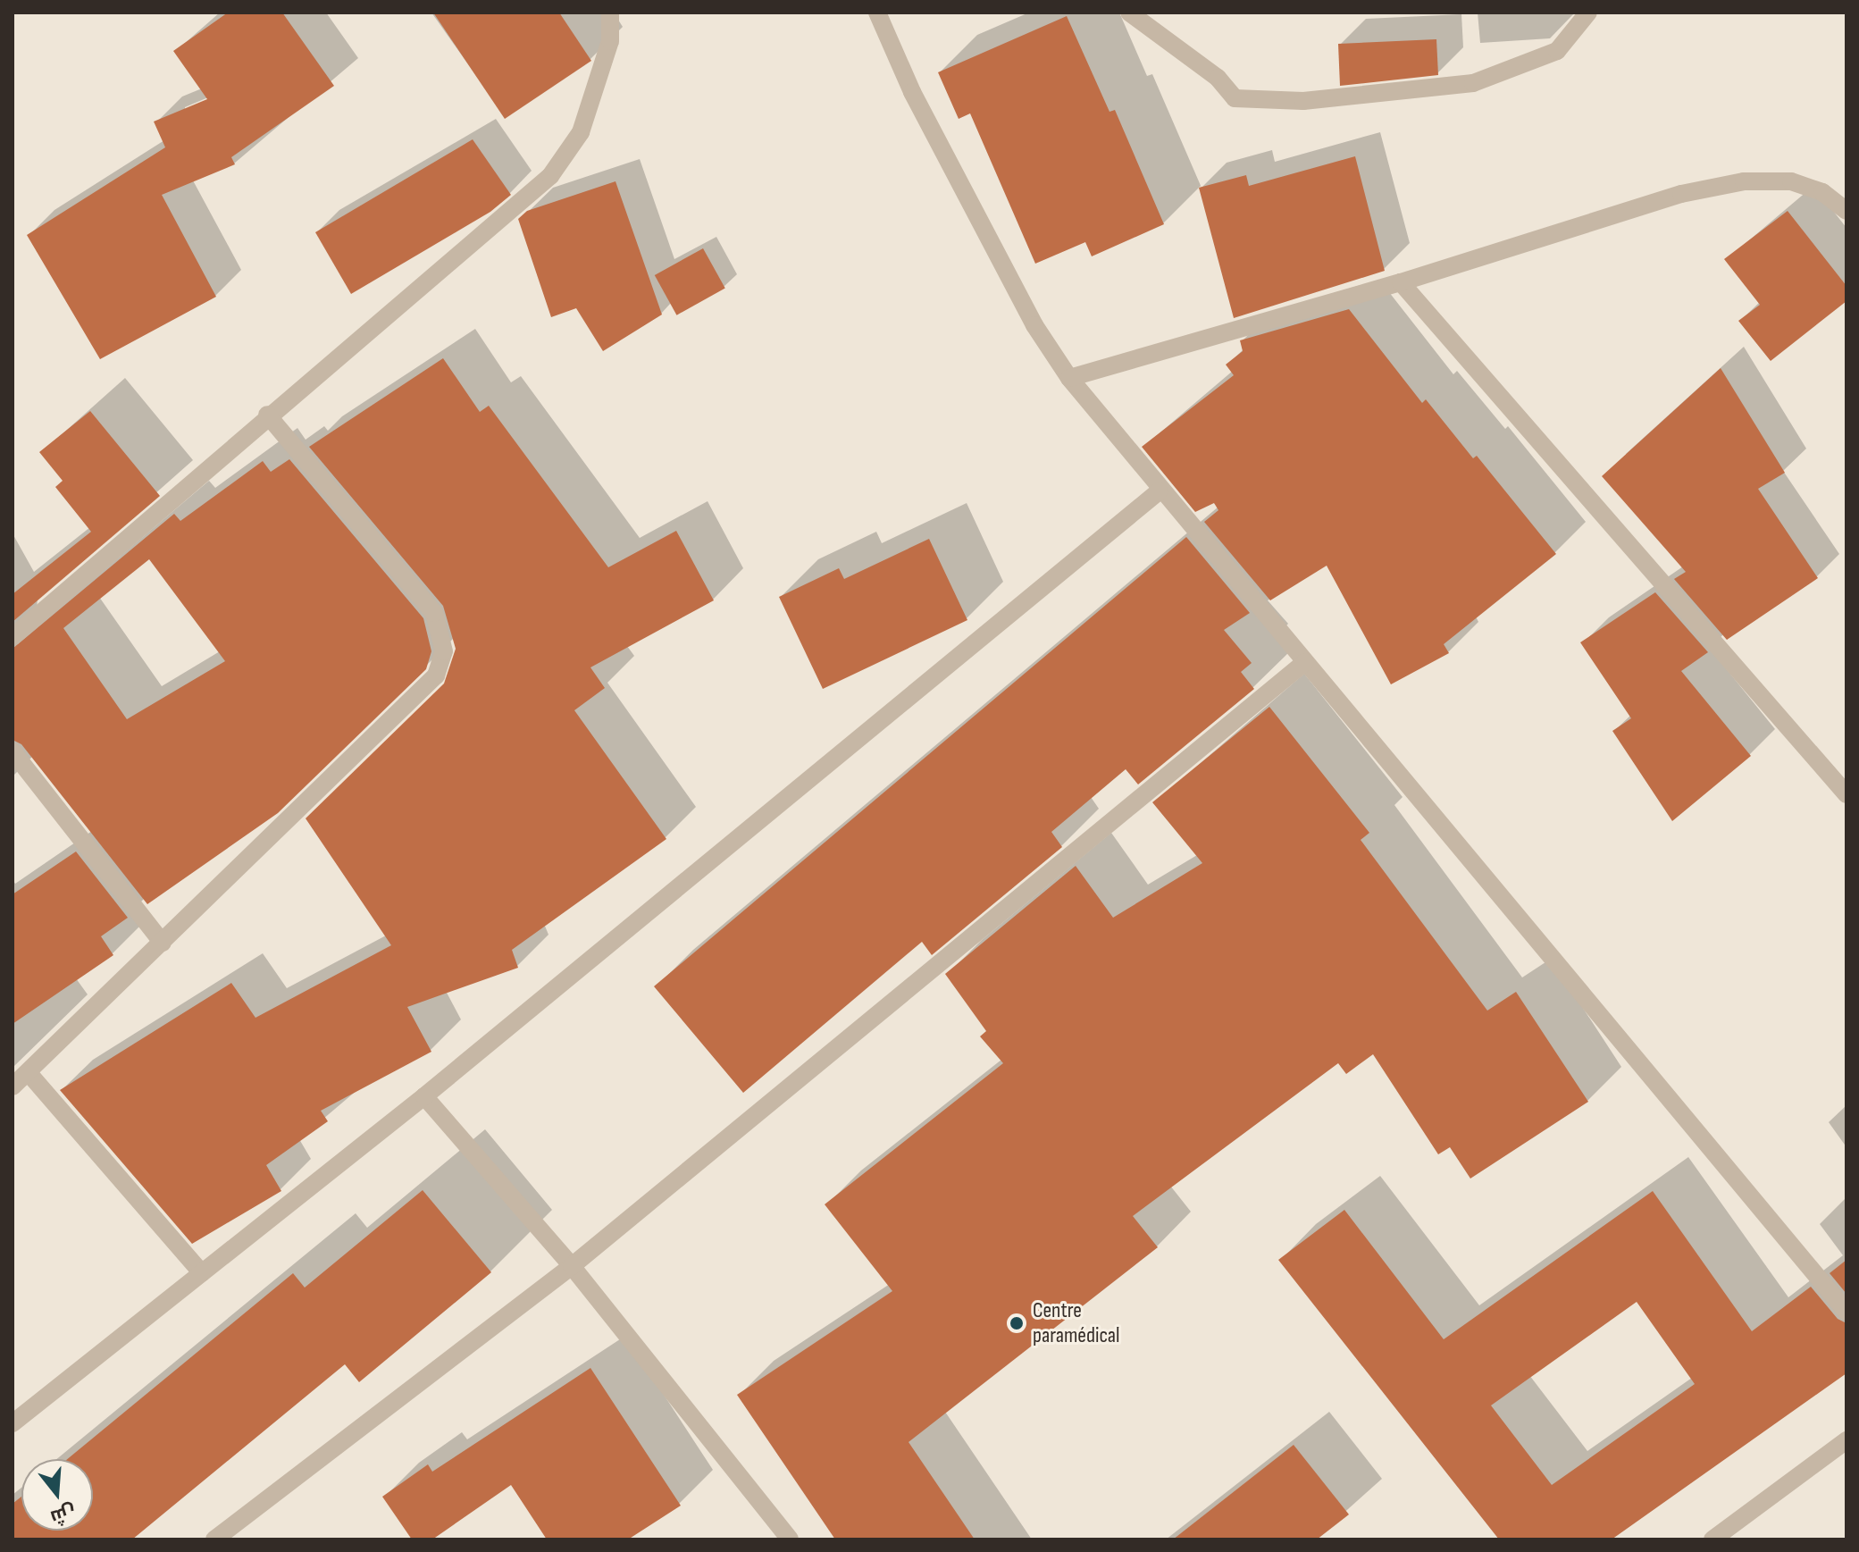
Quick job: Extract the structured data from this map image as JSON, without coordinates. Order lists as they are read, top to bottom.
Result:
{
  "places": ["Centre paramédical"],
  "north": "bottom"
}
